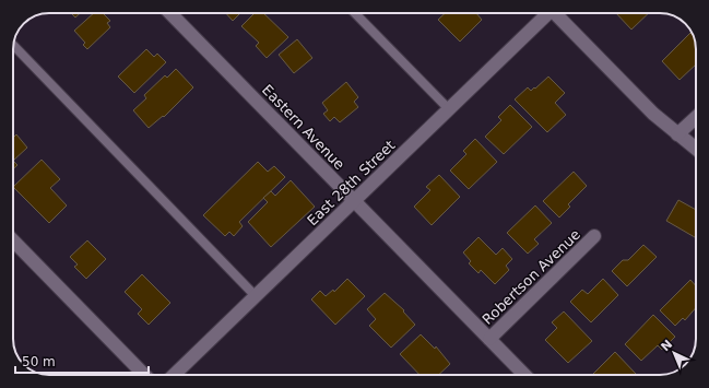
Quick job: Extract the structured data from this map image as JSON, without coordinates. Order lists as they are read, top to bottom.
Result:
{
  "streets": {
    "street": ["Eastern Avenue", "East 28th Street", "Robertson Avenue"]
  },
  "crossings": [
    ["Eastern Avenue", "East 28th Street"],
    ["Eastern Avenue", "Robertson Avenue"]
  ],
  "scale_bar": "50 m",
  "north": "top left"
}
